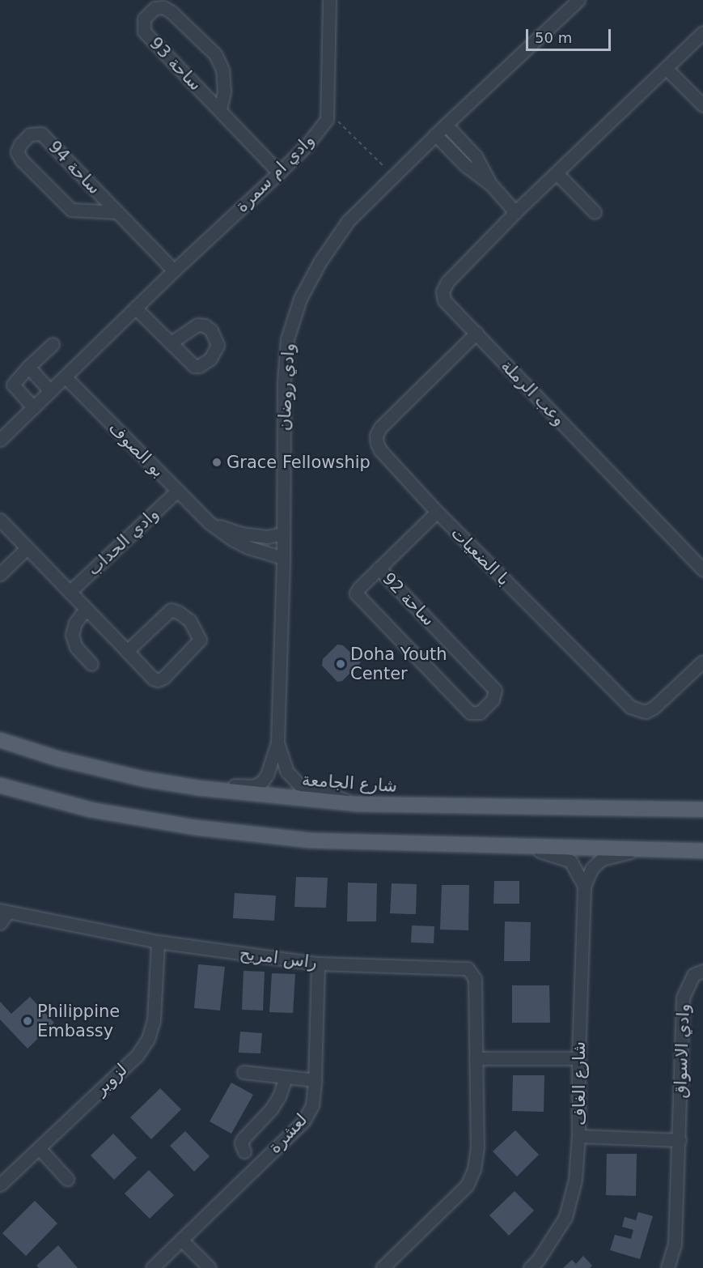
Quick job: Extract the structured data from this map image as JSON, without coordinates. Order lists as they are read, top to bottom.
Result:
{
  "streets": {
    "main road": ["شارع الجامعة"],
    "street": [
      "ساحة 93",
      "ساحة 94",
      "وادي ام سمرة",
      "وادي روضان",
      "وعب الرملة",
      "بو الصوف",
      "وادي الحداب",
      "با الضعيات",
      "ساحة 92",
      "راس امريح",
      "وادي الاسواق",
      "لزوير",
      "شارع الغاف",
      "لعشرة"
    ]
  },
  "crossings": [
    ["ساحة 93", "وادي ام سمرة"],
    ["ساحة 94", "وادي ام سمرة"],
    ["وادي ام سمرة", "بو الصوف"],
    ["وادي روضان", "بو الصوف"],
    ["وادي روضان", "شارع الجامعة"],
    ["وعب الرملة", "با الضعيات"],
    ["بو الصوف", "وادي الحداب"],
    ["با الضعيات", "ساحة 92"],
    ["راس امريح", "لزوير"],
    ["راس امريح", "لعشرة"]
  ],
  "places": ["Grace Fellowship", "Doha Youth Center", "Philippine Embassy"],
  "scale_bar": "50 m"
}
